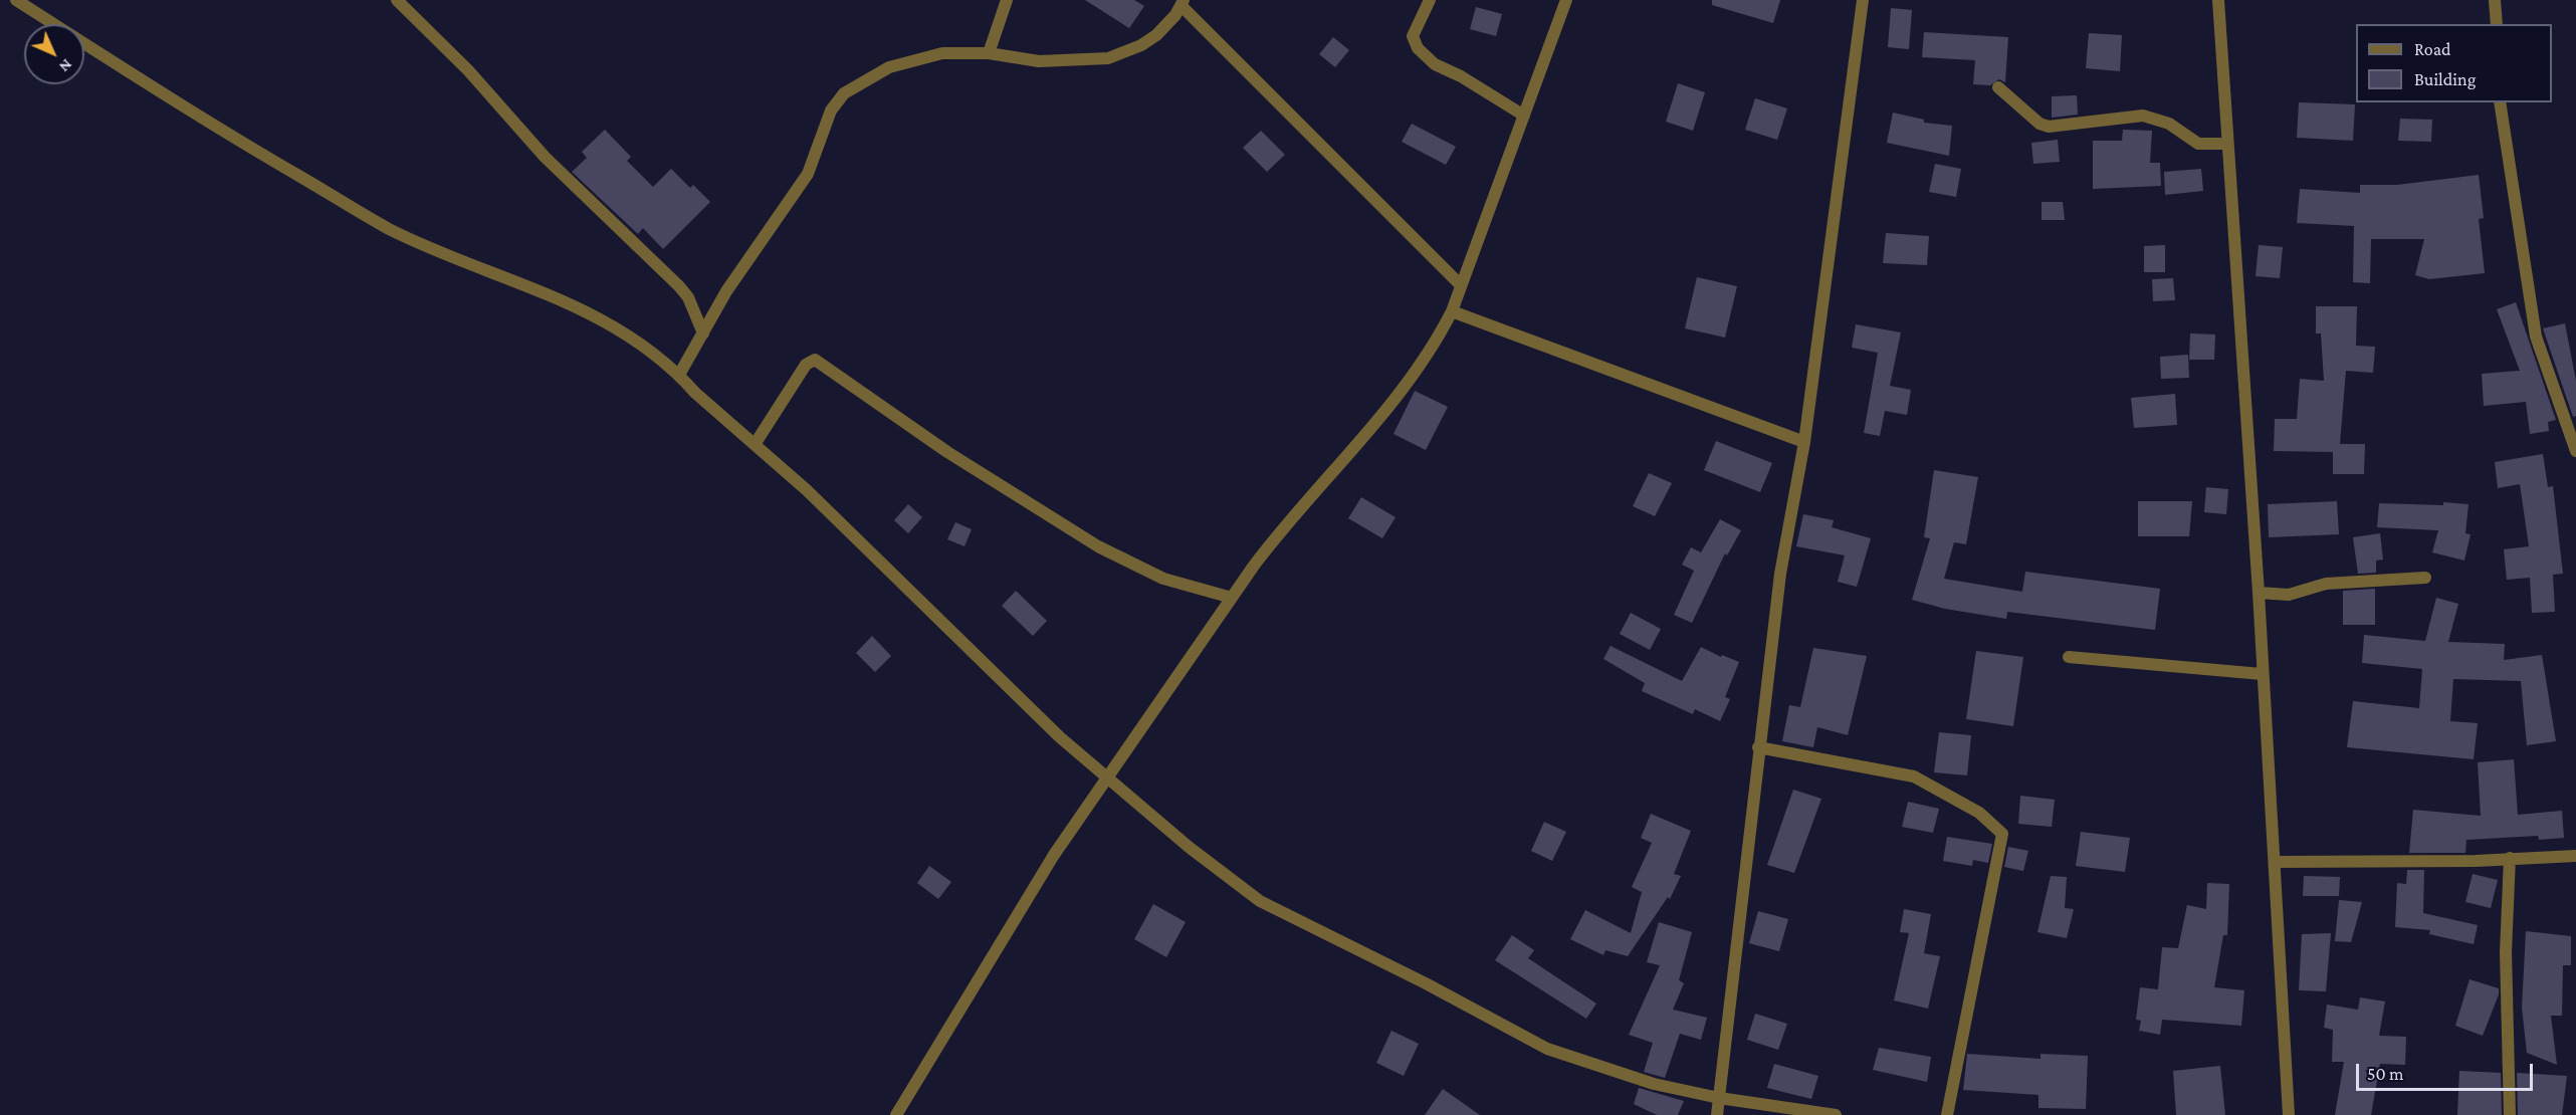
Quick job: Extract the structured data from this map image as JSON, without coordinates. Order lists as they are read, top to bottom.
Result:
{
  "legend": ["Road", "Building"],
  "scale_bar": "50 m",
  "north": "bottom right"
}
